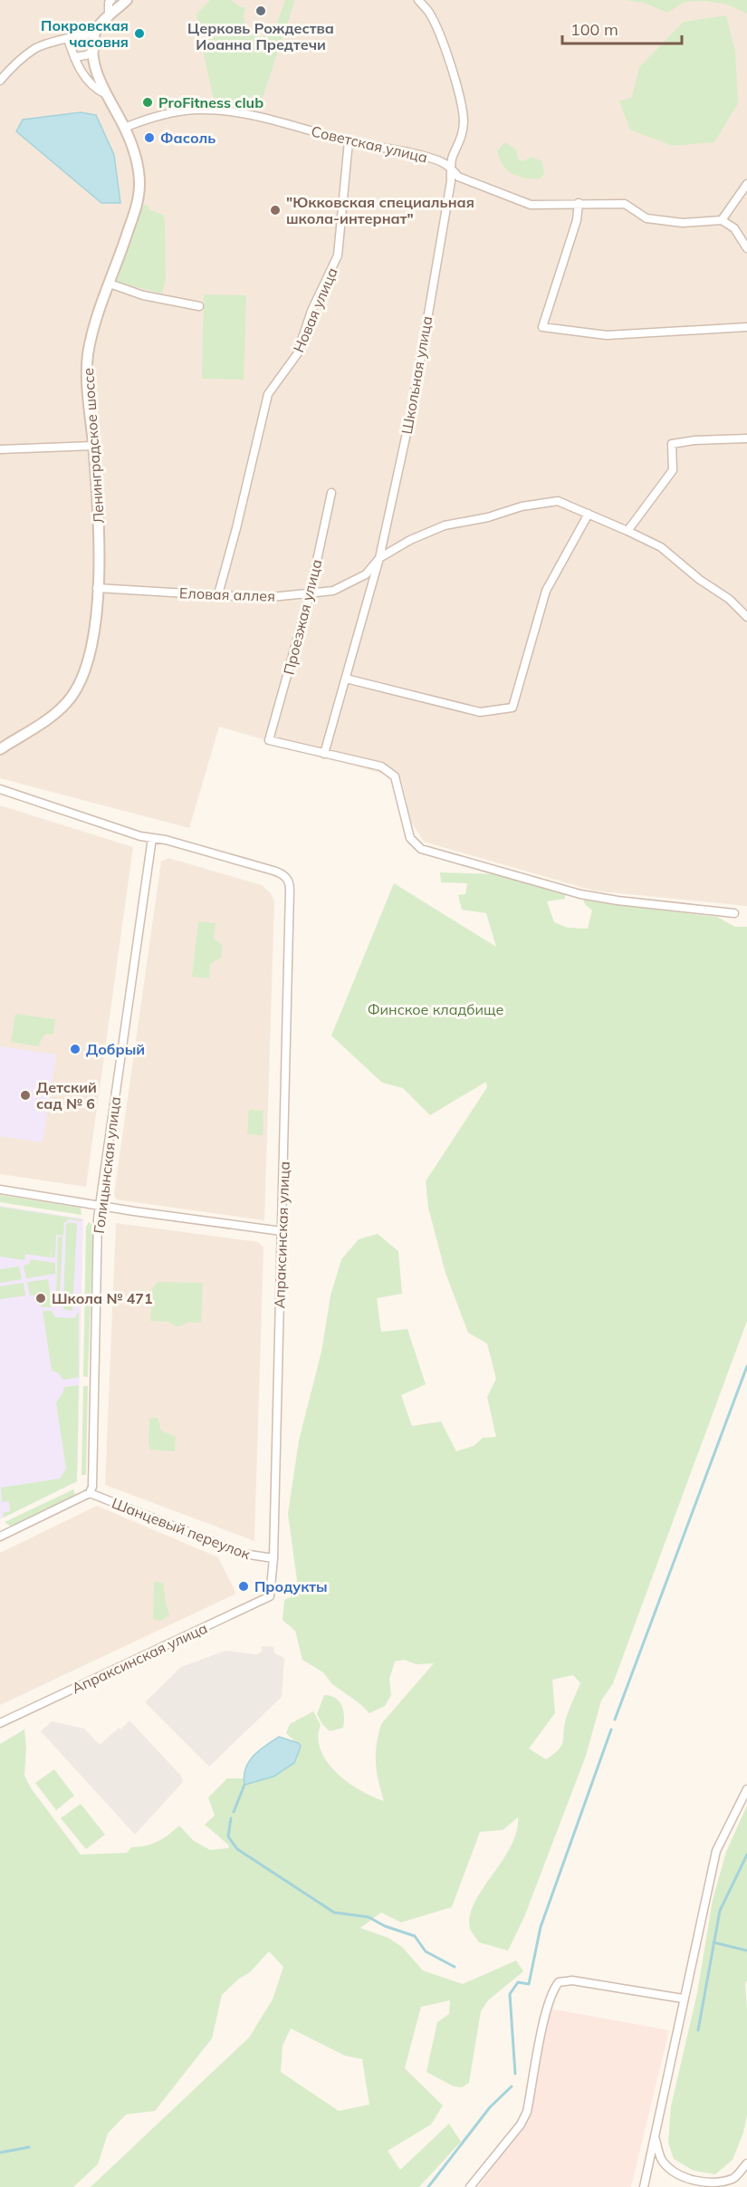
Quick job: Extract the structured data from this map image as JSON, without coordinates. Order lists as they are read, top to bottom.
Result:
{
  "streets": {
    "main road": ["Ленинградское шоссе"],
    "street": [
      "Советская улица",
      "Новая улица",
      "Школьная улица",
      "Еловая аллея",
      "Проезжая улица",
      "Голицынская улица",
      "Апраксинская улица",
      "Шанцевый переулок"
    ]
  },
  "crossings": [
    ["Советская улица", "Новая улица"],
    ["Советская улица", "Школьная улица"],
    ["Советская улица", "Ленинградское шоссе"],
    ["Новая улица", "Еловая аллея"],
    ["Школьная улица", "Еловая аллея"],
    ["Школьная улица", "Проезжая улица"],
    ["Ленинградское шоссе", "Еловая аллея"],
    ["Еловая аллея", "Проезжая улица"],
    ["Голицынская улица", "Апраксинская улица"],
    ["Голицынская улица", "Шанцевый переулок"],
    ["Апраксинская улица", "Шанцевый переулок"]
  ],
  "parks": ["Финское кладбище"],
  "places": [
    "Церковь Рождества Иоанна Предтечи",
    "Покровская часовня",
    "ProFitness club",
    "Фасоль",
    "\"Юкковская специальная школа-интернат\"",
    "Добрый",
    "Детский сад № 6",
    "Школа № 471",
    "Продукты"
  ],
  "scale_bar": "100 m"
}
